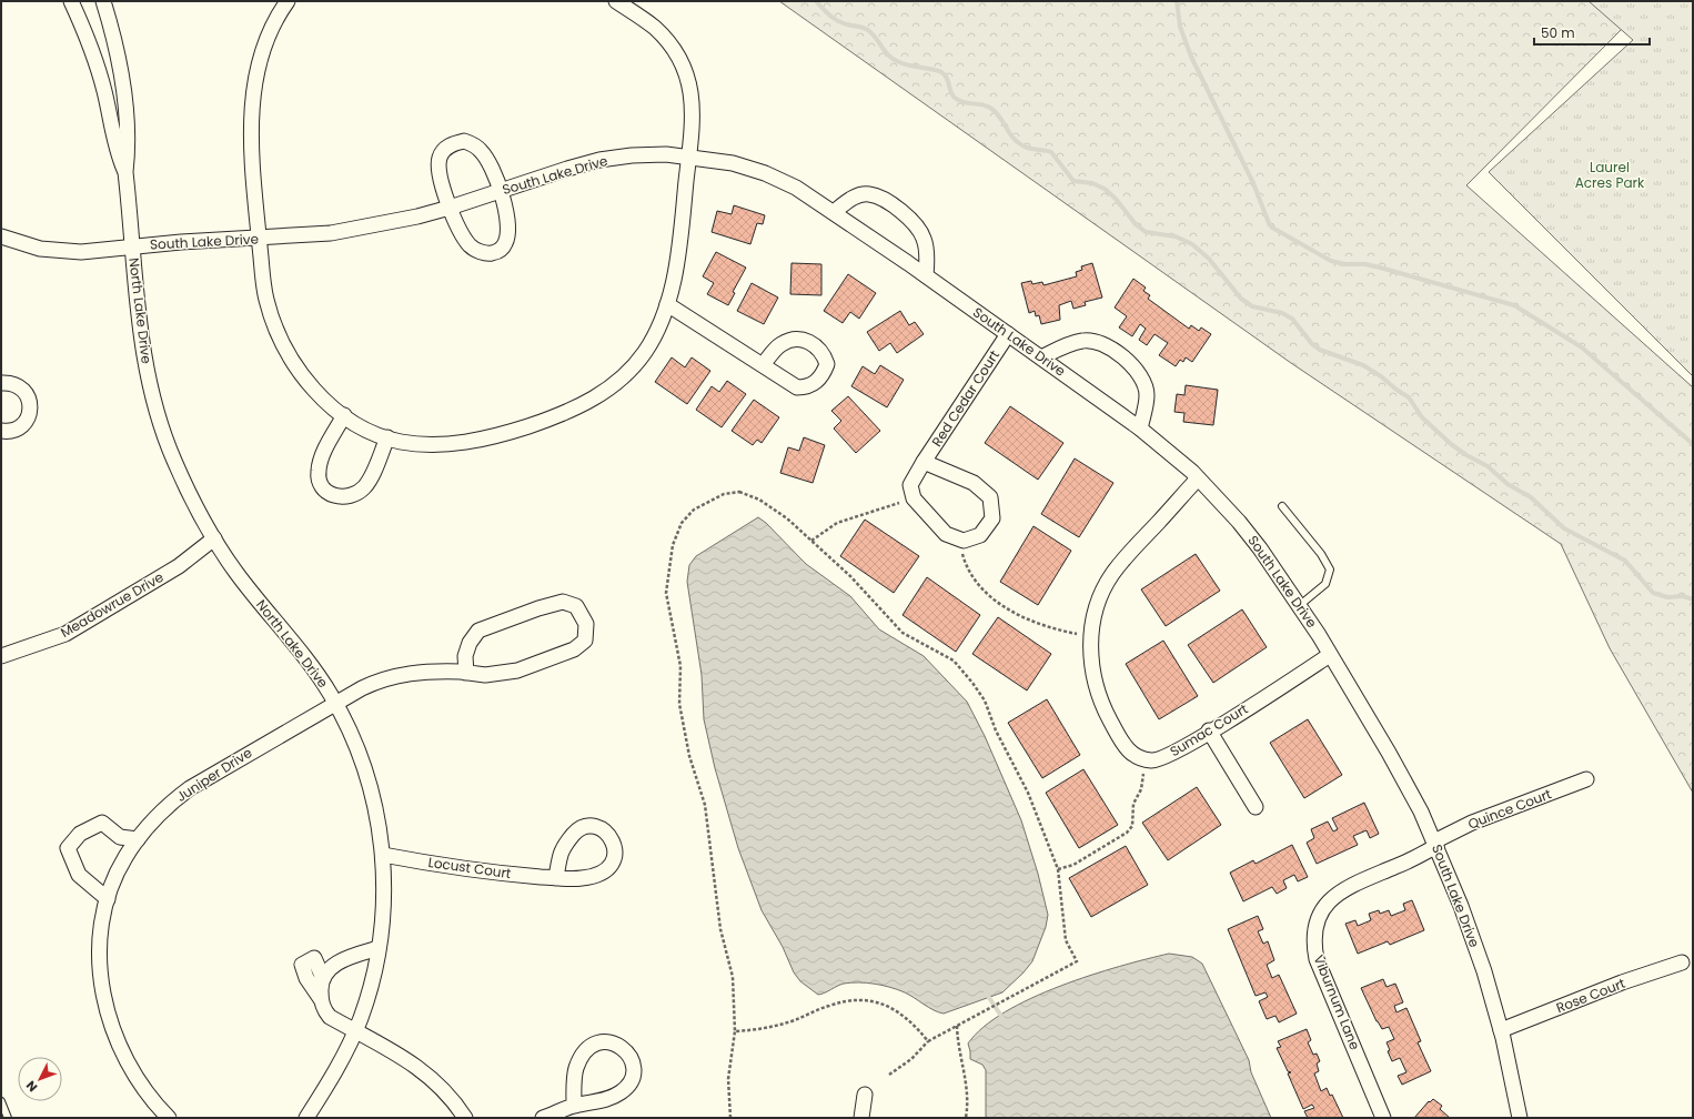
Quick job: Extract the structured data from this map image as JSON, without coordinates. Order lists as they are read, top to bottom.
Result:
{
  "streets": {
    "street": [
      "South Lake Drive",
      "North Lake Drive",
      "Red Cedar Court",
      "Meadowrue Drive",
      "Sumac Court",
      "Juniper Drive",
      "Quince Court",
      "Locust Court",
      "Rose Court",
      "Viburnum Lane"
    ]
  },
  "crossings": [
    ["South Lake Drive", "North Lake Drive"],
    ["South Lake Drive", "Red Cedar Court"],
    ["South Lake Drive", "Sumac Court"],
    ["South Lake Drive", "Quince Court"],
    ["South Lake Drive", "Rose Court"],
    ["South Lake Drive", "Viburnum Lane"],
    ["North Lake Drive", "Meadowrue Drive"],
    ["North Lake Drive", "Juniper Drive"],
    ["North Lake Drive", "Locust Court"],
    ["Quince Court", "Viburnum Lane"]
  ],
  "parks": ["Laurel Acres Park"],
  "scale_bar": "50 m",
  "north": "bottom left"
}
